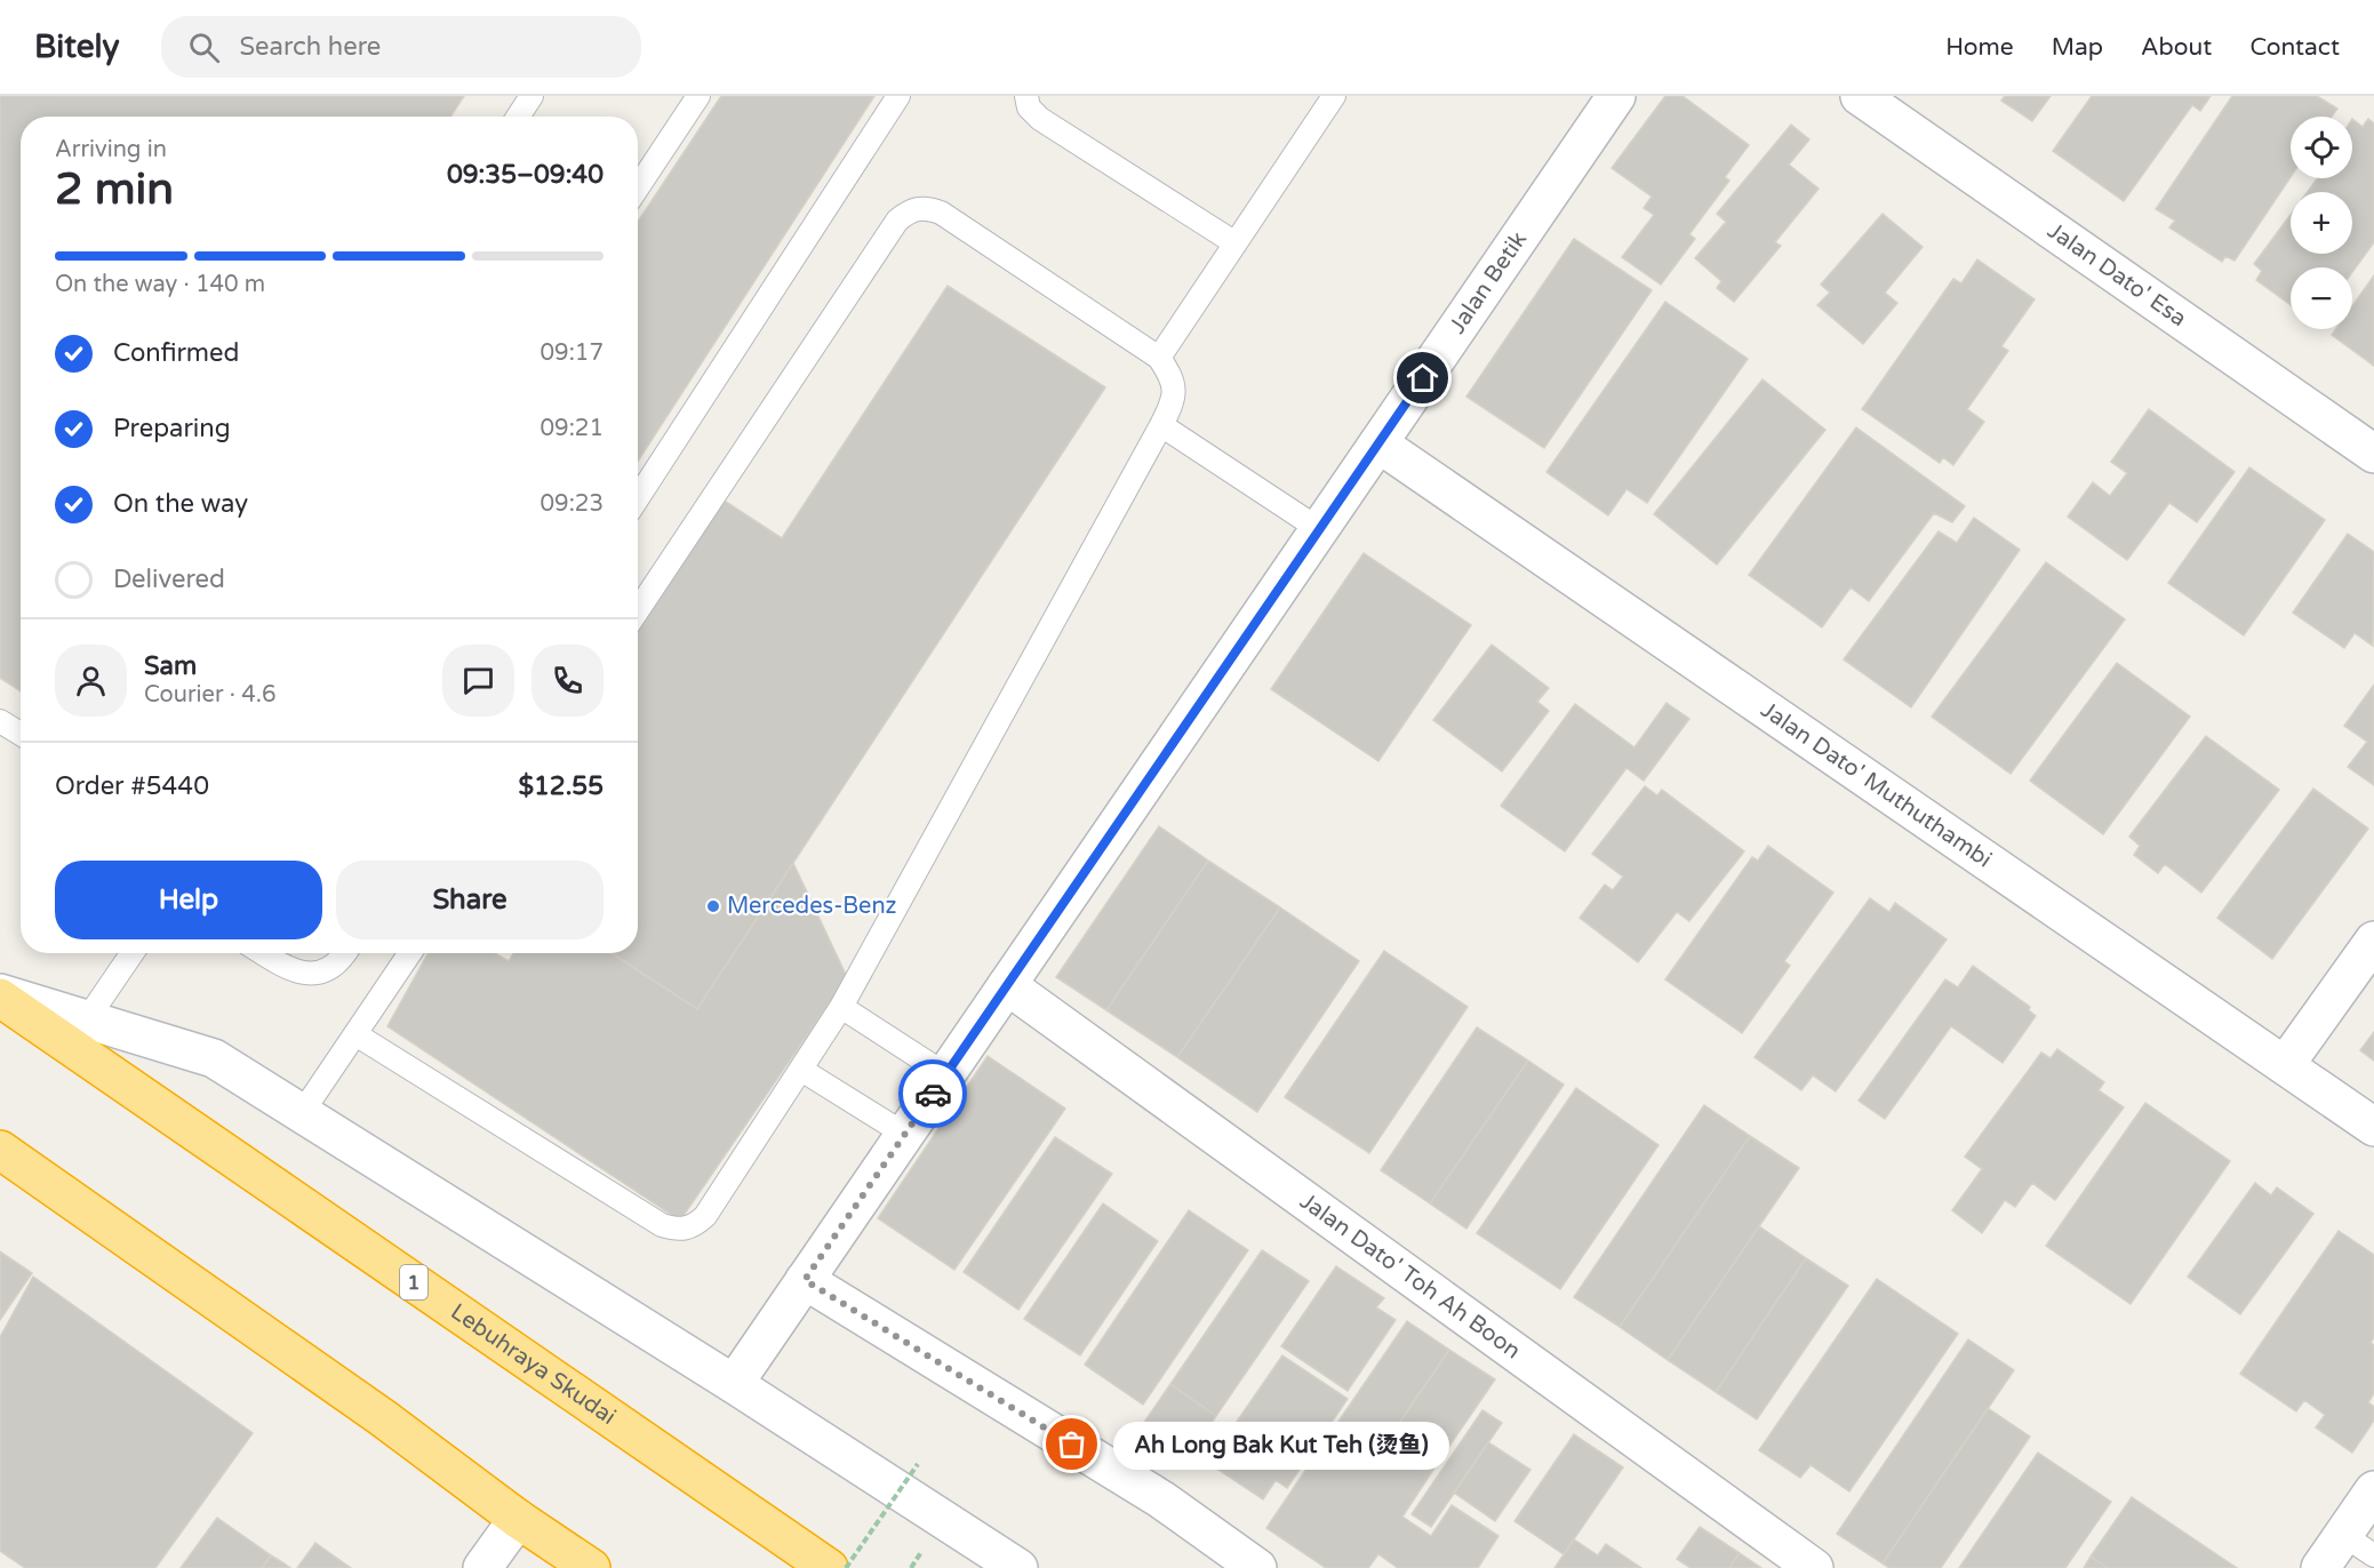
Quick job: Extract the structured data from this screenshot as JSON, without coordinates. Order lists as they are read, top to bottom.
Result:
{
  "streets": {
    "highway": ["1", "Lebuhraya Skudai"],
    "street": [
      "Jalan Dato' Esa",
      "Jalan Betik",
      "Jalan Dato' Muthuthambi",
      "Jalan Dato' Toh Ah Boon"
    ]
  },
  "crossings": [
    ["Jalan Betik", "Jalan Dato' Muthuthambi"],
    ["Jalan Betik", "Jalan Dato' Toh Ah Boon"]
  ],
  "places": ["Mercedes-Benz", "Ah Long Bak Kut Teh (烫鱼)"],
  "page": {
    "header": "Bitely",
    "search": "Search here",
    "nav": [
      "Home",
      "Map",
      "About",
      "Contact"
    ],
    "map_buttons": ["+", "−"],
    "heading": ["2 min", "Arriving in", "09:35–09:40"],
    "panel": [
      "Sam",
      "Courier · 4.6",
      "Order #5440",
      "$12.55"
    ],
    "bar": "On the way · 140 m",
    "list": [
      ["Confirmed", "09:17"],
      ["Preparing", "09:21"],
      ["On the way", "09:23"],
      "Delivered"
    ],
    "buttons": ["Help", "Share"],
    "bubble": "Ah Long Bak Kut Teh (烫鱼)"
  }
}
